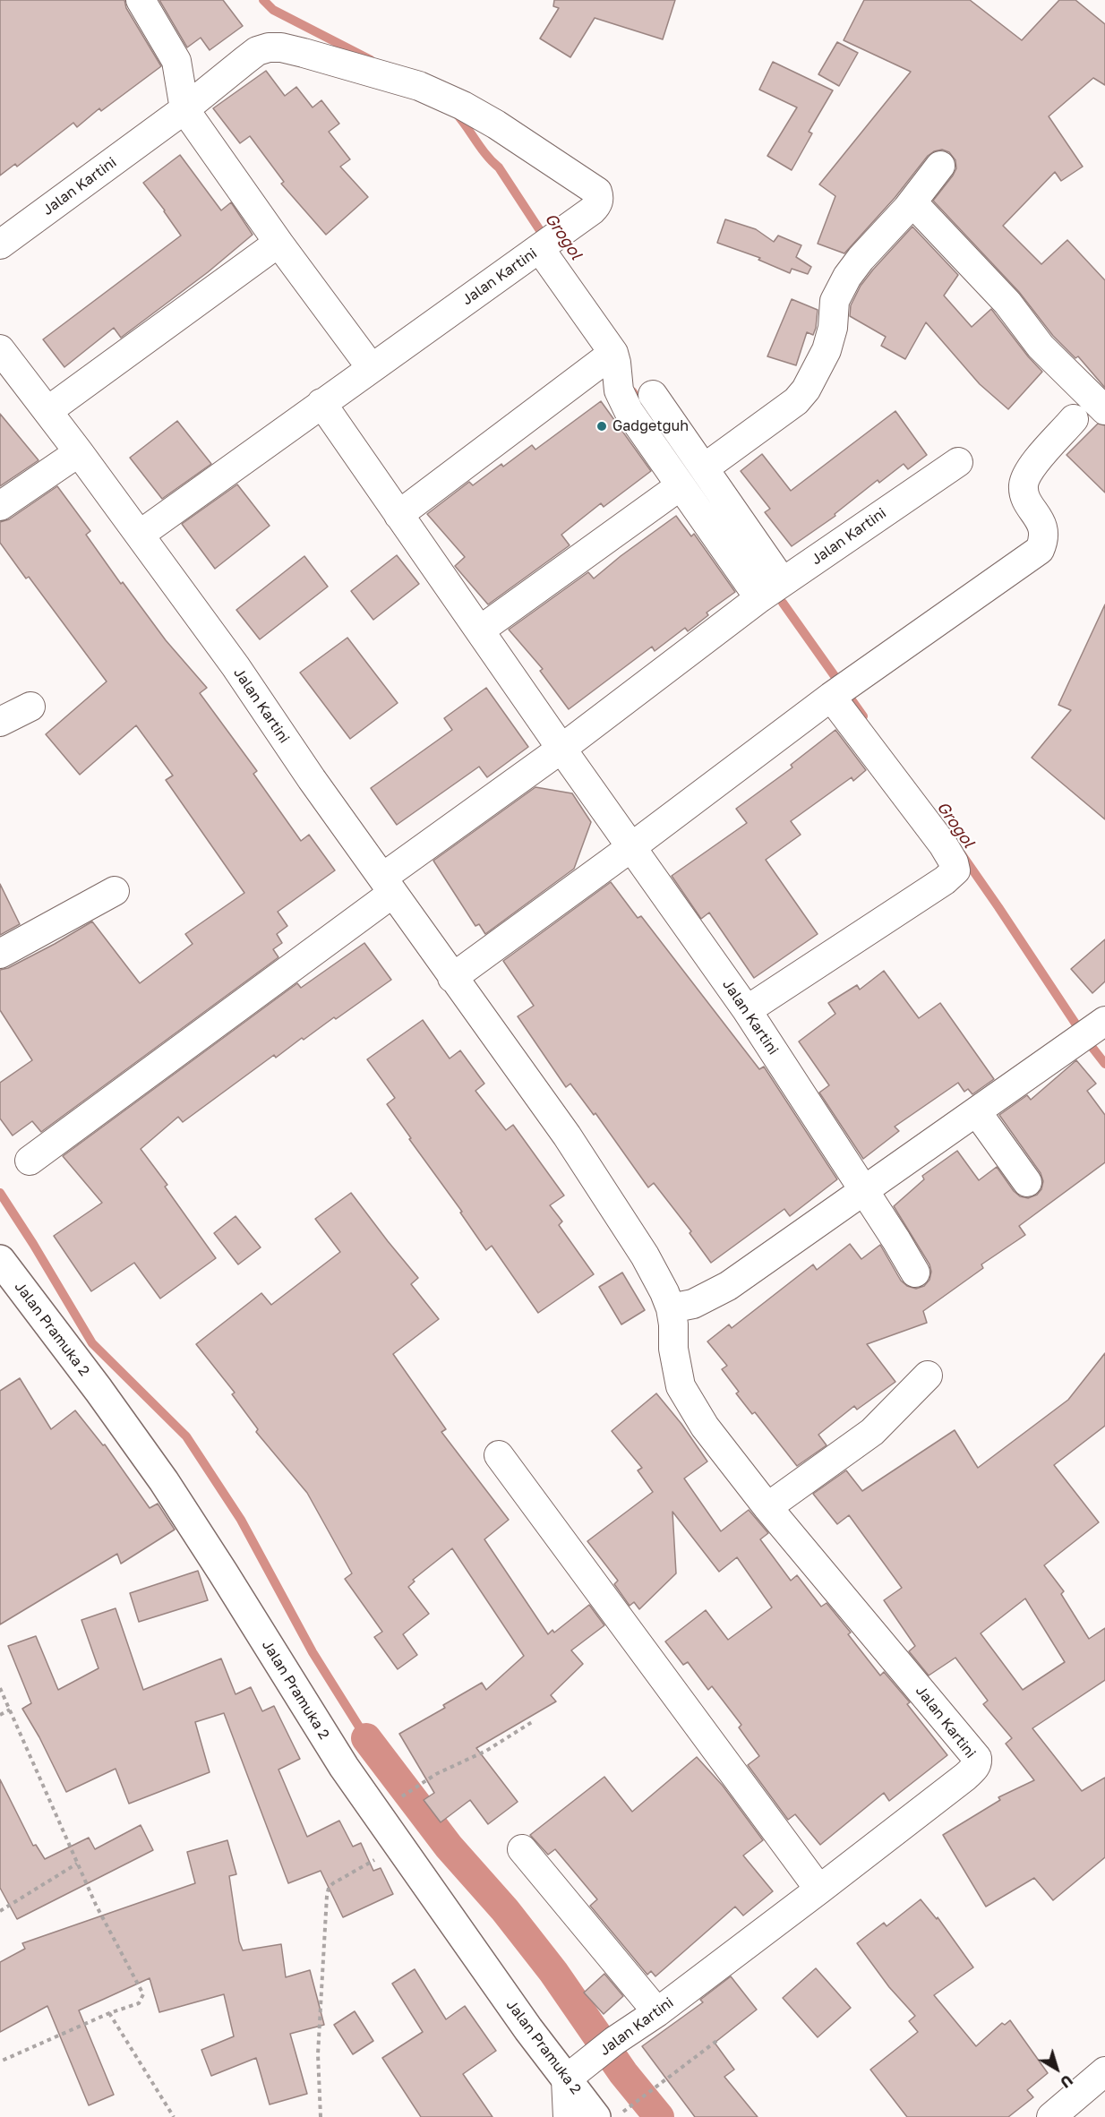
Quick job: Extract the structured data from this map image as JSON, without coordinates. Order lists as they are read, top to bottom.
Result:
{
  "streets": {
    "main road": ["Jalan Pramuka 2"],
    "street": ["Jalan Kartini"]
  },
  "crossings": [
    ["Jalan Kartini", "Jalan Pramuka 2"]
  ],
  "water": ["Grogol"],
  "places": ["Gadgetguh"],
  "north": "bottom right"
}
